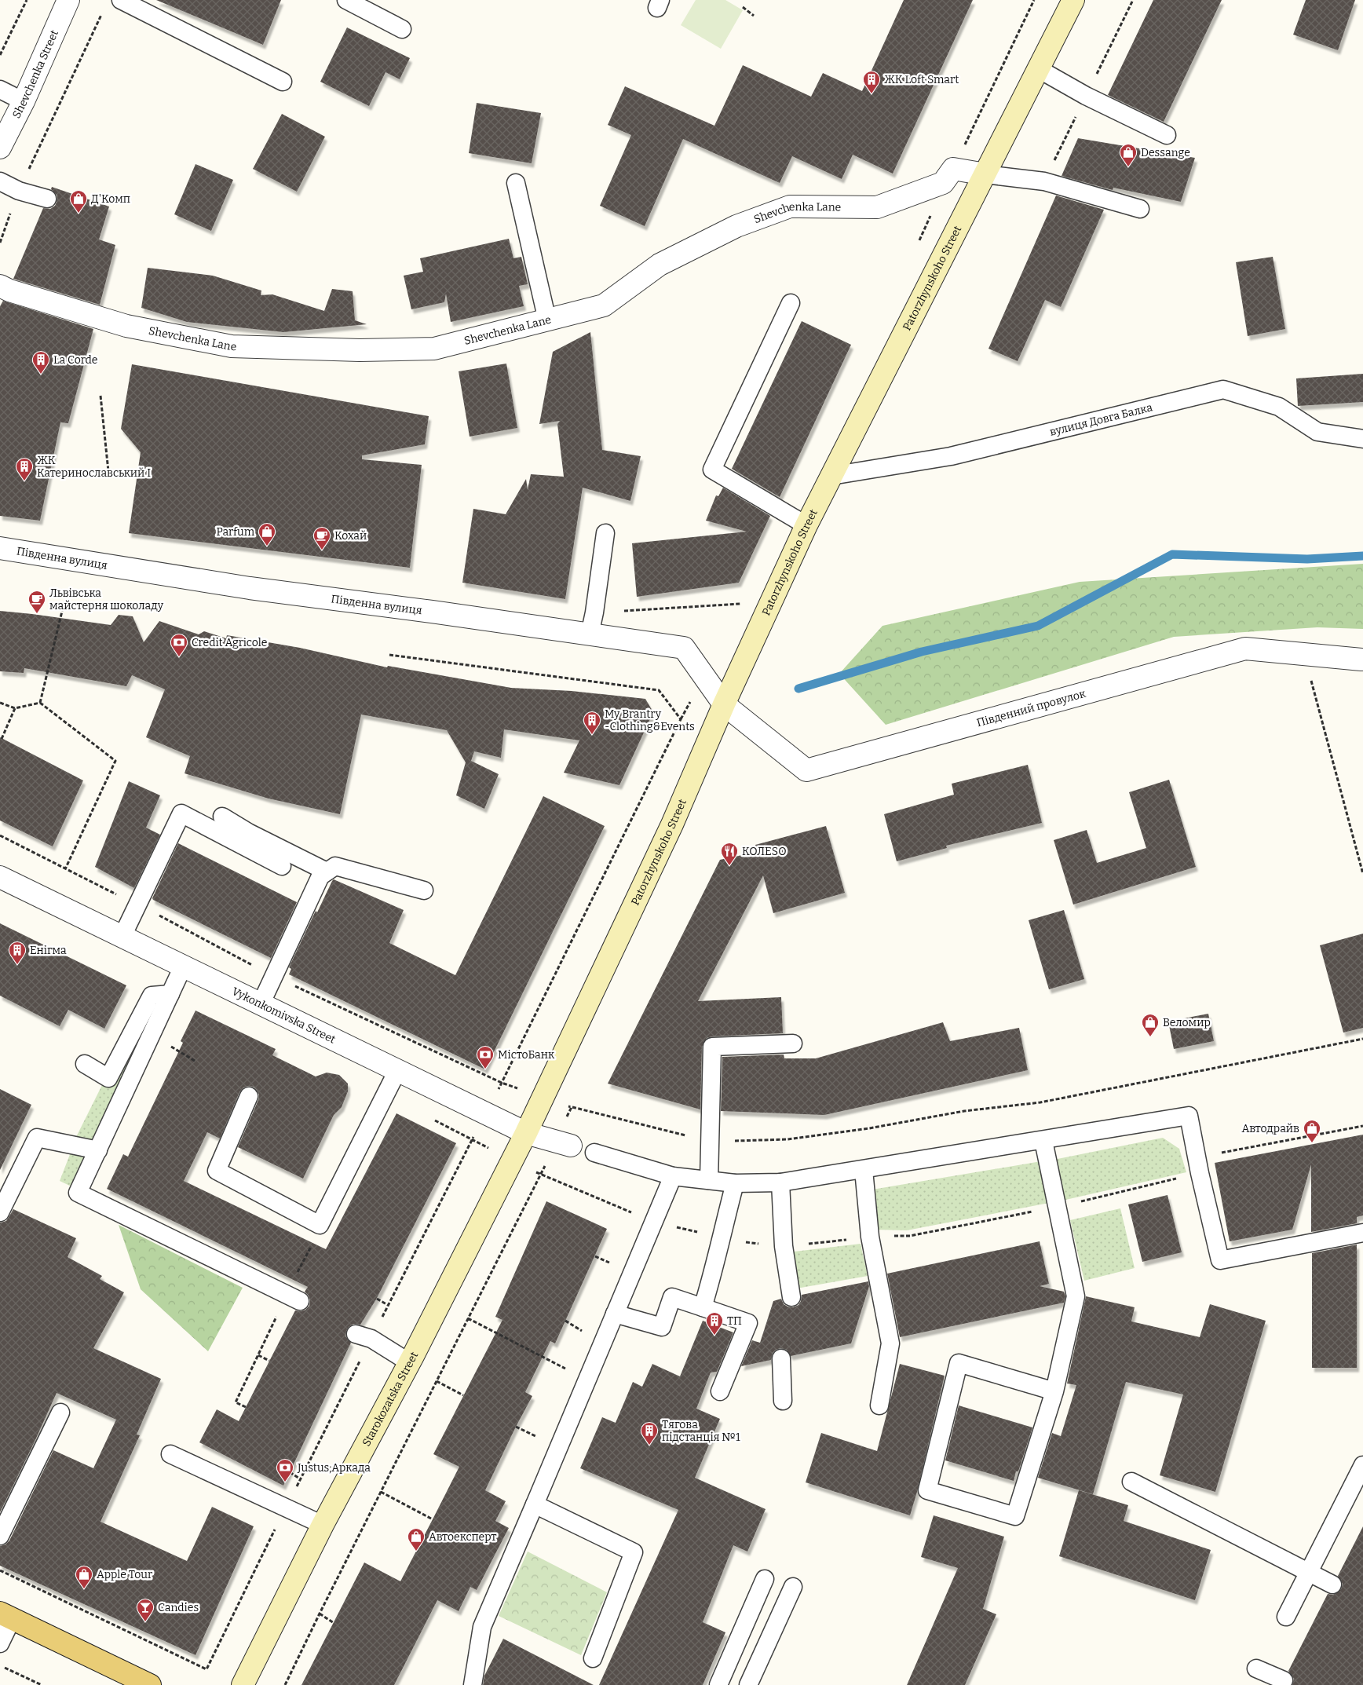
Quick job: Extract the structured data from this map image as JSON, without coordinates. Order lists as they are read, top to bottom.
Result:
{
  "streets": {
    "street": [
      "Shevchenka Street",
      "Shevchenka Lane",
      "Patorzhynskoho Street",
      "Південна вулиця",
      "Південний провулок",
      "Vykonkomivska Street",
      "Starokozatska Street"
    ],
    "lane": ["вулиця Довга Балка"]
  },
  "crossings": [
    ["Shevchenka Lane", "Patorzhynskoho Street"],
    ["Patorzhynskoho Street", "вулиця Довга Балка"],
    ["Patorzhynskoho Street", "Південна вулиця"],
    ["Patorzhynskoho Street", "Південний провулок"],
    ["Patorzhynskoho Street", "Vykonkomivska Street"],
    ["Patorzhynskoho Street", "Starokozatska Street"],
    ["Південна вулиця", "Південний провулок"],
    ["Vykonkomivska Street", "Starokozatska Street"]
  ],
  "places": {
    "building": [
      "ЖК Loft Smart",
      "La Corde",
      "ЖК Катеринославський I",
      "My Brantry -Clothing&Events",
      "Енігма",
      "ТП",
      "Тягова підстанція №1"
    ],
    "shop": [
      "Dessange",
      "Д'Комп",
      "Parfum",
      "Веломир",
      "Автодрайв",
      "Автоексперт",
      "Apple Tour"
    ],
    "cafe": ["Кохай", "Львівська майстерня шоколаду"],
    "bank": ["Credit Agricole", "МістоБанк", "Justus;Аркада"],
    "restaurant": ["КОЛЕSO"],
    "bar": ["Candies"]
  }
}
